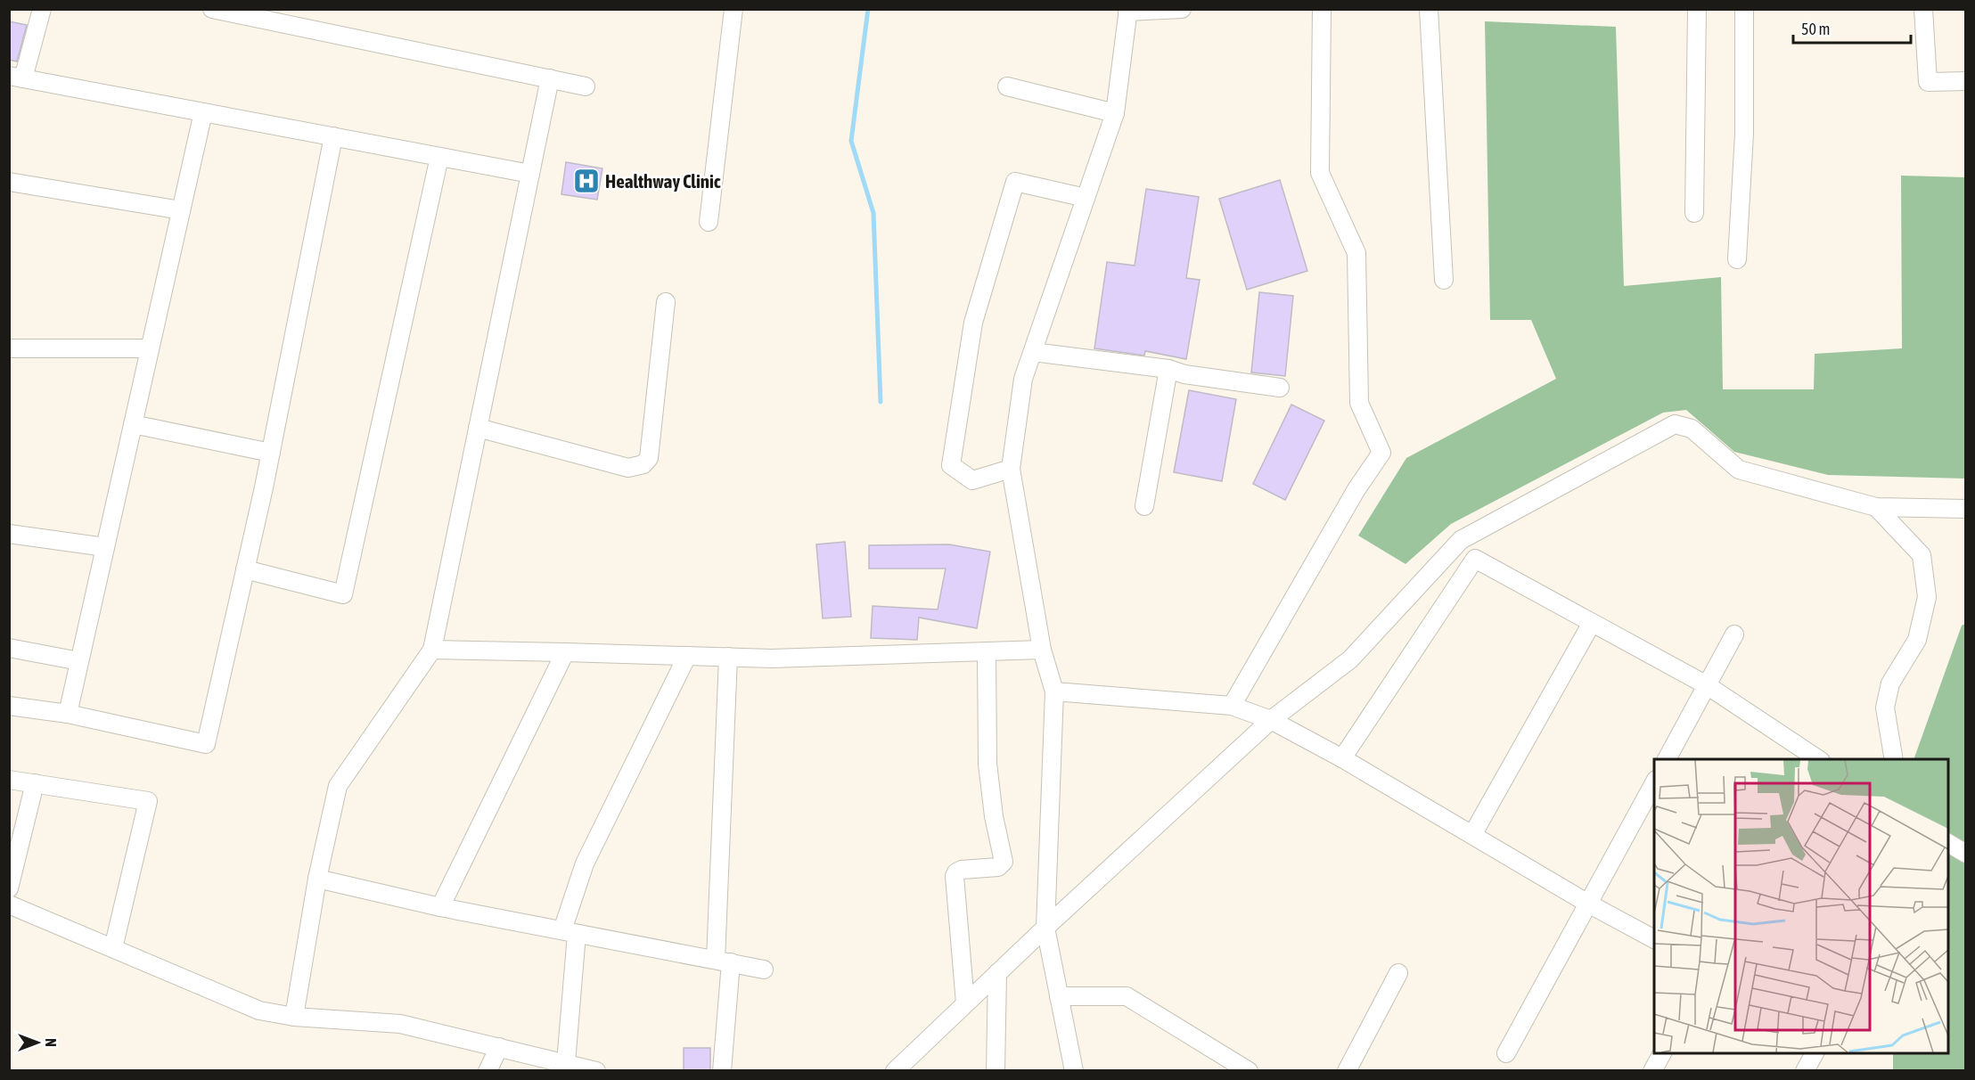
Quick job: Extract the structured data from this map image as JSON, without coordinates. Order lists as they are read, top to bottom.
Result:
{
  "places": {
    "hospital": ["Healthway Clinic"]
  },
  "scale_bar": "50 m",
  "north": "right"
}
